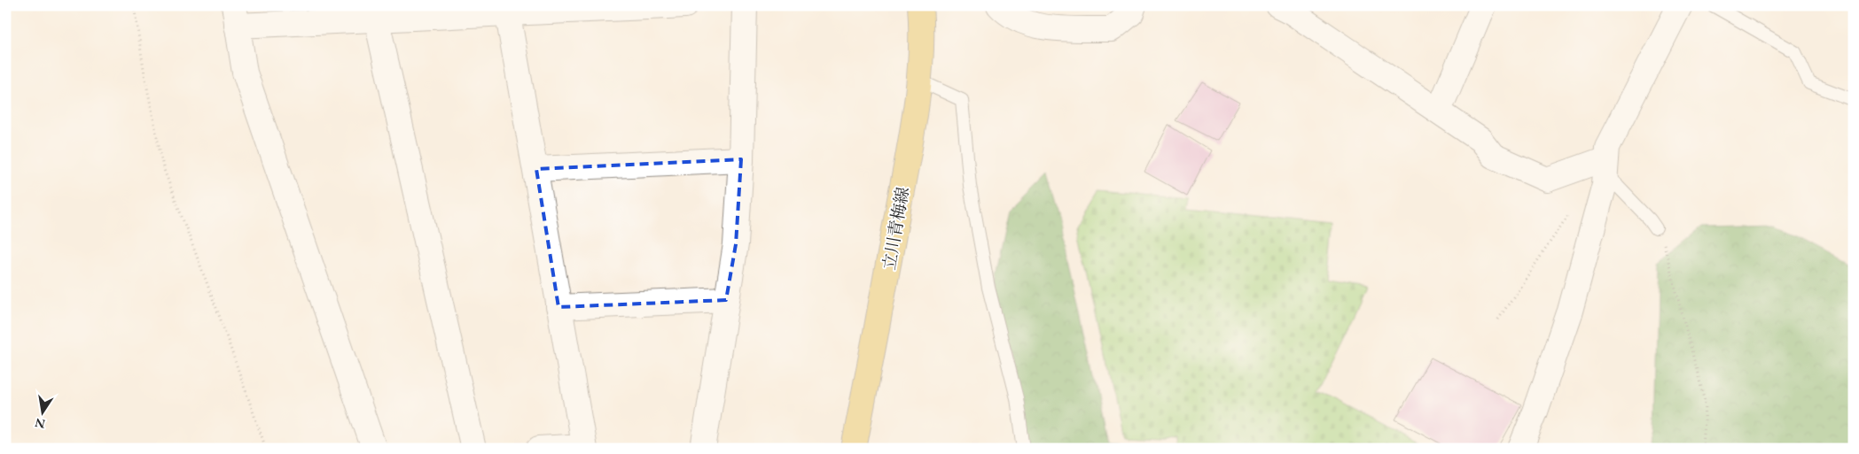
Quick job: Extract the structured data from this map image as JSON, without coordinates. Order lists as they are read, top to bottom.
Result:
{
  "streets": {
    "main road": ["立川青梅線"]
  },
  "north": "bottom"
}
